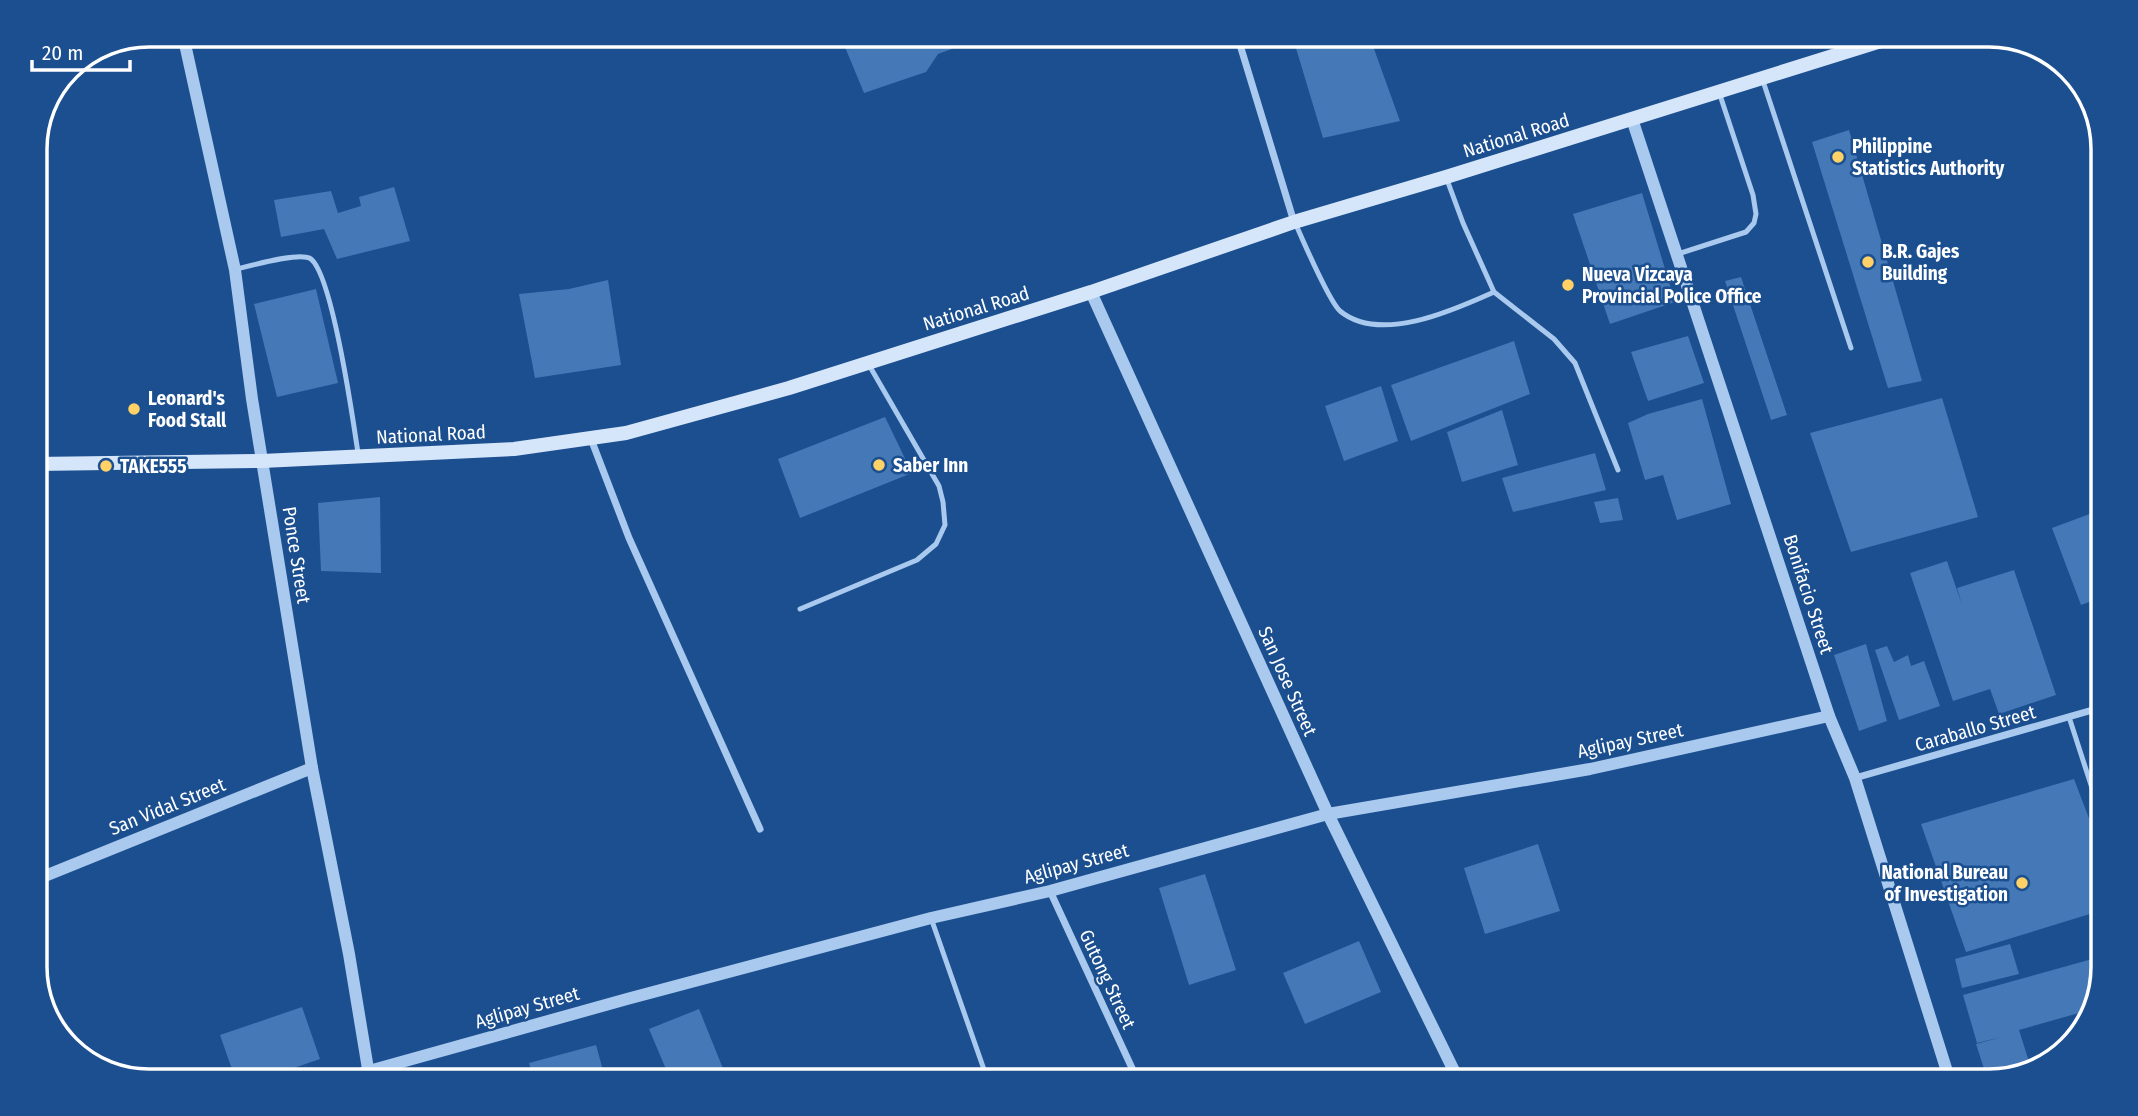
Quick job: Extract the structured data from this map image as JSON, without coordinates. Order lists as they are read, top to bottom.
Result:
{
  "streets": {
    "main road": ["National Road"],
    "street": [
      "Ponce Street",
      "Bonifacio Street",
      "San Jose Street",
      "Caraballo Street",
      "Aglipay Street",
      "San Vidal Street",
      "Gutong Street"
    ]
  },
  "crossings": [
    ["National Road", "Ponce Street"],
    ["National Road", "Bonifacio Street"],
    ["National Road", "San Jose Street"],
    ["Ponce Street", "San Vidal Street"],
    ["Bonifacio Street", "Caraballo Street"],
    ["Bonifacio Street", "Aglipay Street"],
    ["San Jose Street", "Aglipay Street"],
    ["Aglipay Street", "Gutong Street"]
  ],
  "places": [
    "Philippine Statistics Authority",
    "B.R. Gajes Building",
    "Nueva Vizcaya Provincial Police Office",
    "Leonard's Food Stall",
    "Saber Inn",
    "TAKE555",
    "National Bureau of Investigation"
  ],
  "scale_bar": "20 m"
}
